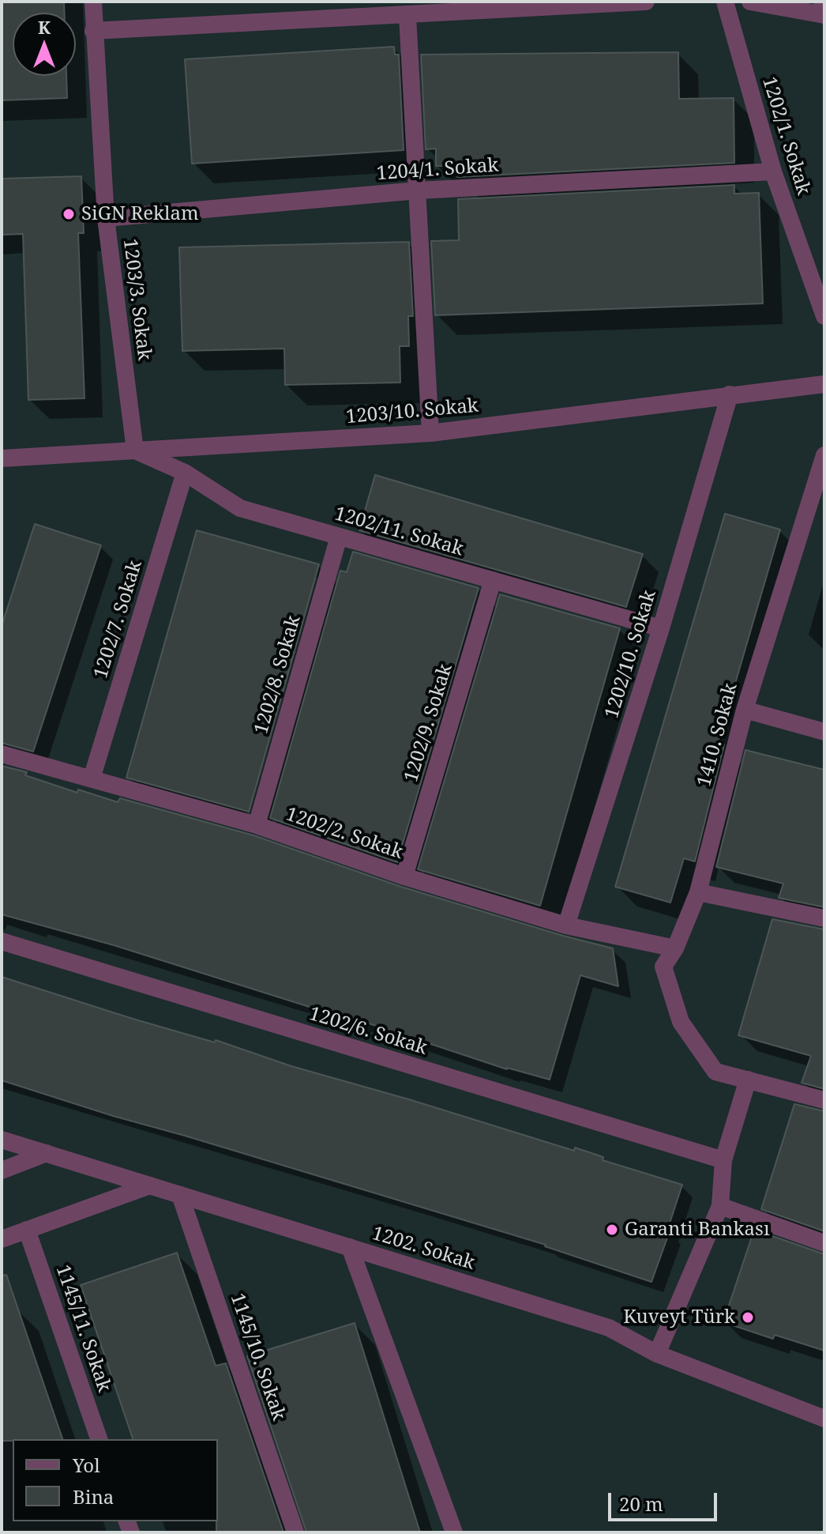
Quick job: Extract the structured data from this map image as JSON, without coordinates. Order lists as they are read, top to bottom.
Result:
{
  "streets": {
    "street": [
      "1202/1. Sokak",
      "1204/1. Sokak",
      "1203/3. Sokak",
      "1203/10. Sokak",
      "1202/11. Sokak",
      "1202/7. Sokak",
      "1202/10. Sokak",
      "1202/8. Sokak",
      "1202/9. Sokak",
      "1410. Sokak",
      "1202/2. Sokak",
      "1202/6. Sokak",
      "1202. Sokak",
      "1145/11. Sokak",
      "1145/10. Sokak"
    ]
  },
  "crossings": [
    ["1202/1. Sokak", "1204/1. Sokak"],
    ["1204/1. Sokak", "1203/3. Sokak"],
    ["1203/3. Sokak", "1203/10. Sokak"],
    ["1203/3. Sokak", "1202/11. Sokak"],
    ["1203/10. Sokak", "1202/11. Sokak"],
    ["1203/10. Sokak", "1202/10. Sokak"],
    ["1202/11. Sokak", "1202/7. Sokak"],
    ["1202/11. Sokak", "1202/10. Sokak"],
    ["1202/11. Sokak", "1202/8. Sokak"],
    ["1202/11. Sokak", "1202/9. Sokak"],
    ["1202/7. Sokak", "1202/2. Sokak"],
    ["1202/10. Sokak", "1202/2. Sokak"],
    ["1202/8. Sokak", "1202/2. Sokak"],
    ["1202/9. Sokak", "1202/2. Sokak"],
    ["1410. Sokak", "1202/2. Sokak"],
    ["1202. Sokak", "1145/10. Sokak"]
  ],
  "places": ["SiGN Reklam", "Garanti Bankası", "Kuveyt Türk"],
  "legend": ["Yol", "Bina"],
  "scale_bar": "20 m",
  "north": "top"
}
